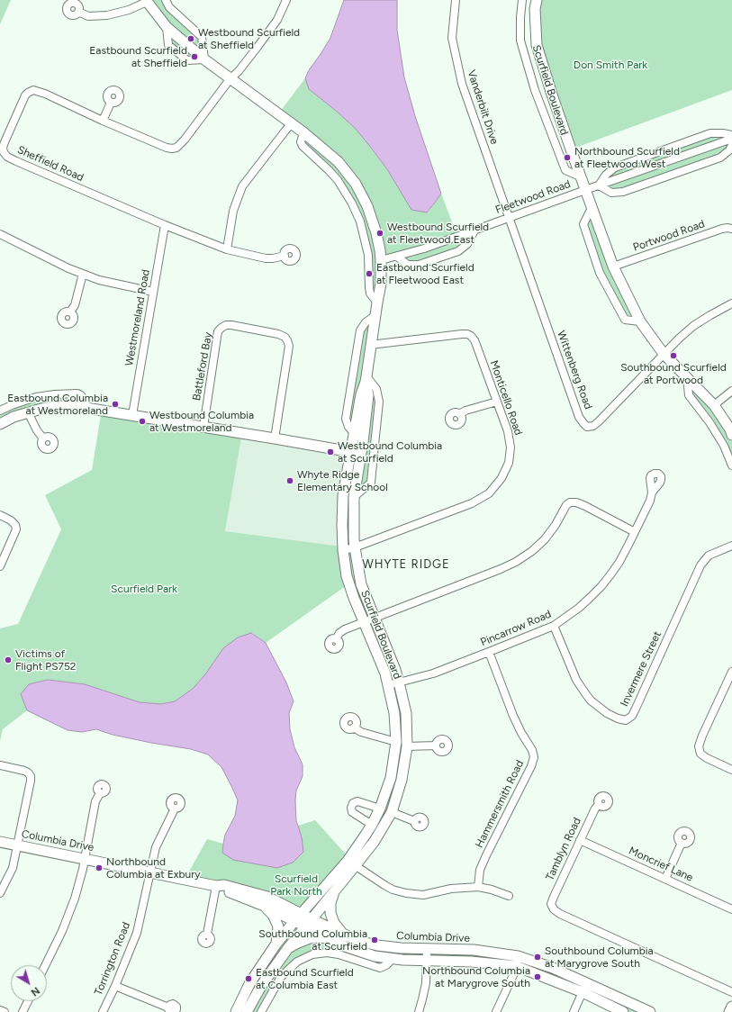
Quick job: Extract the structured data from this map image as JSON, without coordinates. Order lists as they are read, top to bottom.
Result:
{
  "streets": {
    "street": [
      "Scurfield Boulevard",
      "Vanderbilt Drive",
      "Sheffield Road",
      "Fleetwood Road",
      "Portwood Road",
      "Westmoreland Road",
      "Battleford Bay",
      "Wittenberg Road",
      "Monticello Road",
      "Pincarrow Road",
      "Invermere Street",
      "Hammersmith Road",
      "Columbia Drive",
      "Tamblyn Road",
      "Moncrief Lane",
      "Torrington Road"
    ]
  },
  "crossings": [
    ["Scurfield Boulevard", "Sheffield Road"],
    ["Scurfield Boulevard", "Fleetwood Road"],
    ["Scurfield Boulevard", "Portwood Road"],
    ["Scurfield Boulevard", "Wittenberg Road"],
    ["Scurfield Boulevard", "Monticello Road"],
    ["Scurfield Boulevard", "Pincarrow Road"],
    ["Scurfield Boulevard", "Columbia Drive"],
    ["Vanderbilt Drive", "Fleetwood Road"],
    ["Vanderbilt Drive", "Wittenberg Road"],
    ["Sheffield Road", "Westmoreland Road"],
    ["Fleetwood Road", "Wittenberg Road"],
    ["Pincarrow Road", "Invermere Street"],
    ["Pincarrow Road", "Hammersmith Road"],
    ["Columbia Drive", "Torrington Road"],
    ["Tamblyn Road", "Moncrief Lane"]
  ],
  "districts": ["WHYTE RIDGE"],
  "parks": ["Don Smith Park", "Scurfield Park", "Scurfield Park North"],
  "places": [
    "Westbound Scurfield at Sheffield",
    "Eastbound Scurfield at Sheffield",
    "Northbound Scurfield at Fleetwood West",
    "Westbound Scurfield at Fleetwood East",
    "Eastbound Scurfield at Fleetwood East",
    "Southbound Scurfield at Portwood",
    "Eastbound Columbia at Westmoreland",
    "Westbound Columbia at Westmoreland",
    "Westbound Columbia at Scurfield",
    "Whyte Ridge Elementary School",
    "Victims of Flight PS752",
    "Northbound Columbia at Exbury",
    "Southbound Columbia at Scurfield",
    "Southbound Columbia at Marygrove South",
    "Northbound Columbia at Marygrove South",
    "Eastbound Scurfield at Columbia East"
  ],
  "north": "bottom right"
}
